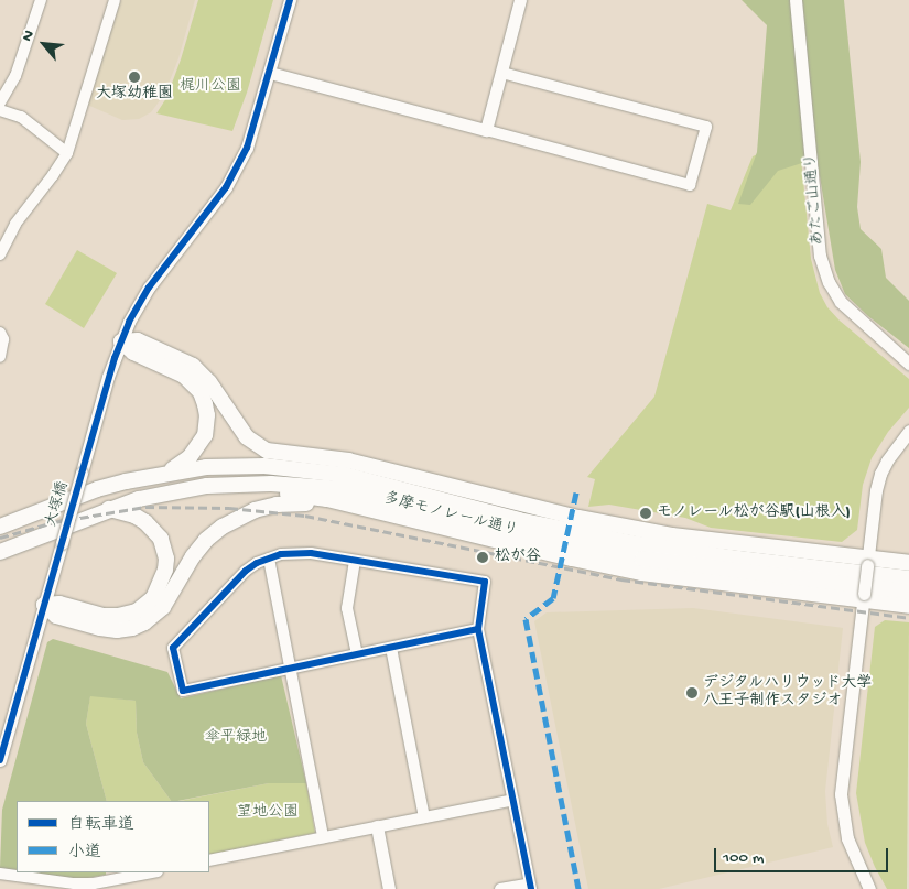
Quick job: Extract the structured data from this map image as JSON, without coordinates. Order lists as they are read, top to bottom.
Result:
{
  "streets": {
    "main road": ["多摩モノレール通り"],
    "street": ["あたご山通り", "大塚橋"]
  },
  "parks": ["梶川公園", "傘平緑地", "望地公園"],
  "places": [
    "大塚幼稚園",
    "モノレール松が谷駅(山根入)",
    "松が谷",
    "デジタルハリウッド大学 八王子制作スタジオ"
  ],
  "legend": ["自転車道", "小道"],
  "scale_bar": "100 m",
  "north": "top left"
}
